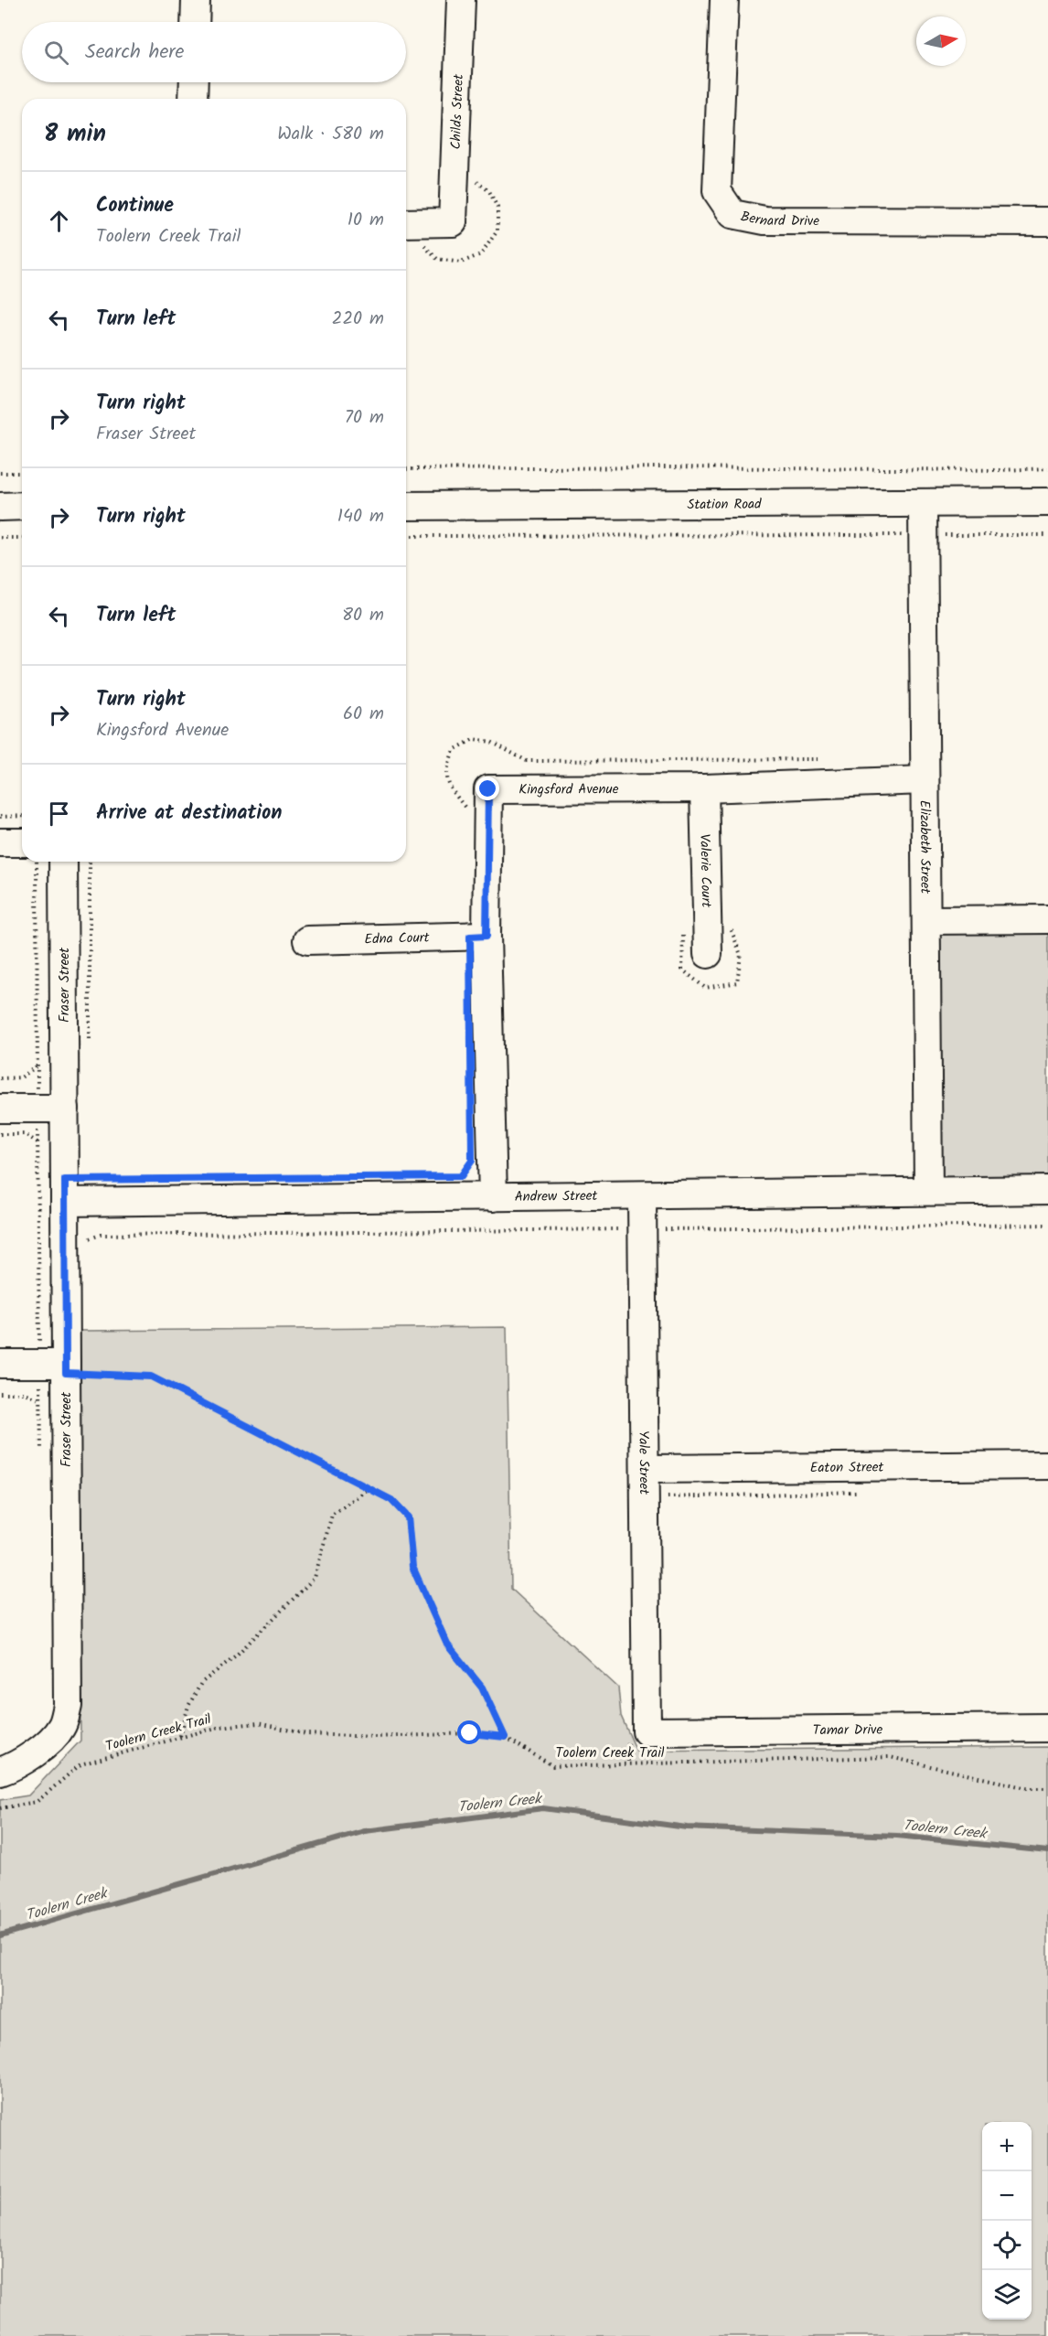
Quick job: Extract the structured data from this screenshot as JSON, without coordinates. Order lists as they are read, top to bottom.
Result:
{
  "streets": {
    "street": [
      "Childs Street",
      "Bernard Drive",
      "Station Road",
      "Kingsford Avenue",
      "Elizabeth Street",
      "Valerie Court",
      "Edna Court",
      "Fraser Street",
      "Andrew Street",
      "Yale Street",
      "Eaton Street",
      "Tamar Drive"
    ],
    "path": ["Toolern Creek Trail"]
  },
  "crossings": [
    ["Station Road", "Elizabeth Street"],
    ["Kingsford Avenue", "Elizabeth Street"],
    ["Kingsford Avenue", "Valerie Court"],
    ["Kingsford Avenue", "Edna Court"],
    ["Kingsford Avenue", "Andrew Street"],
    ["Elizabeth Street", "Andrew Street"],
    ["Fraser Street", "Andrew Street"],
    ["Andrew Street", "Yale Street"],
    ["Yale Street", "Eaton Street"],
    ["Yale Street", "Tamar Drive"]
  ],
  "water": ["Toolern Creek"],
  "north": "right",
  "page": {
    "search": "Search here",
    "heading": ["8 min", "Walk · 580 m"],
    "list": [
      ["Continue", "Toolern Creek Trail", "10 m"],
      ["Turn left", "220 m"],
      ["Turn right", "Fraser Street", "70 m"],
      ["Turn right", "140 m"],
      ["Turn left", "80 m"],
      ["Turn right", "Kingsford Avenue", "60 m"],
      "Arrive at destination"
    ],
    "map_buttons": ["+", "−"]
  }
}
